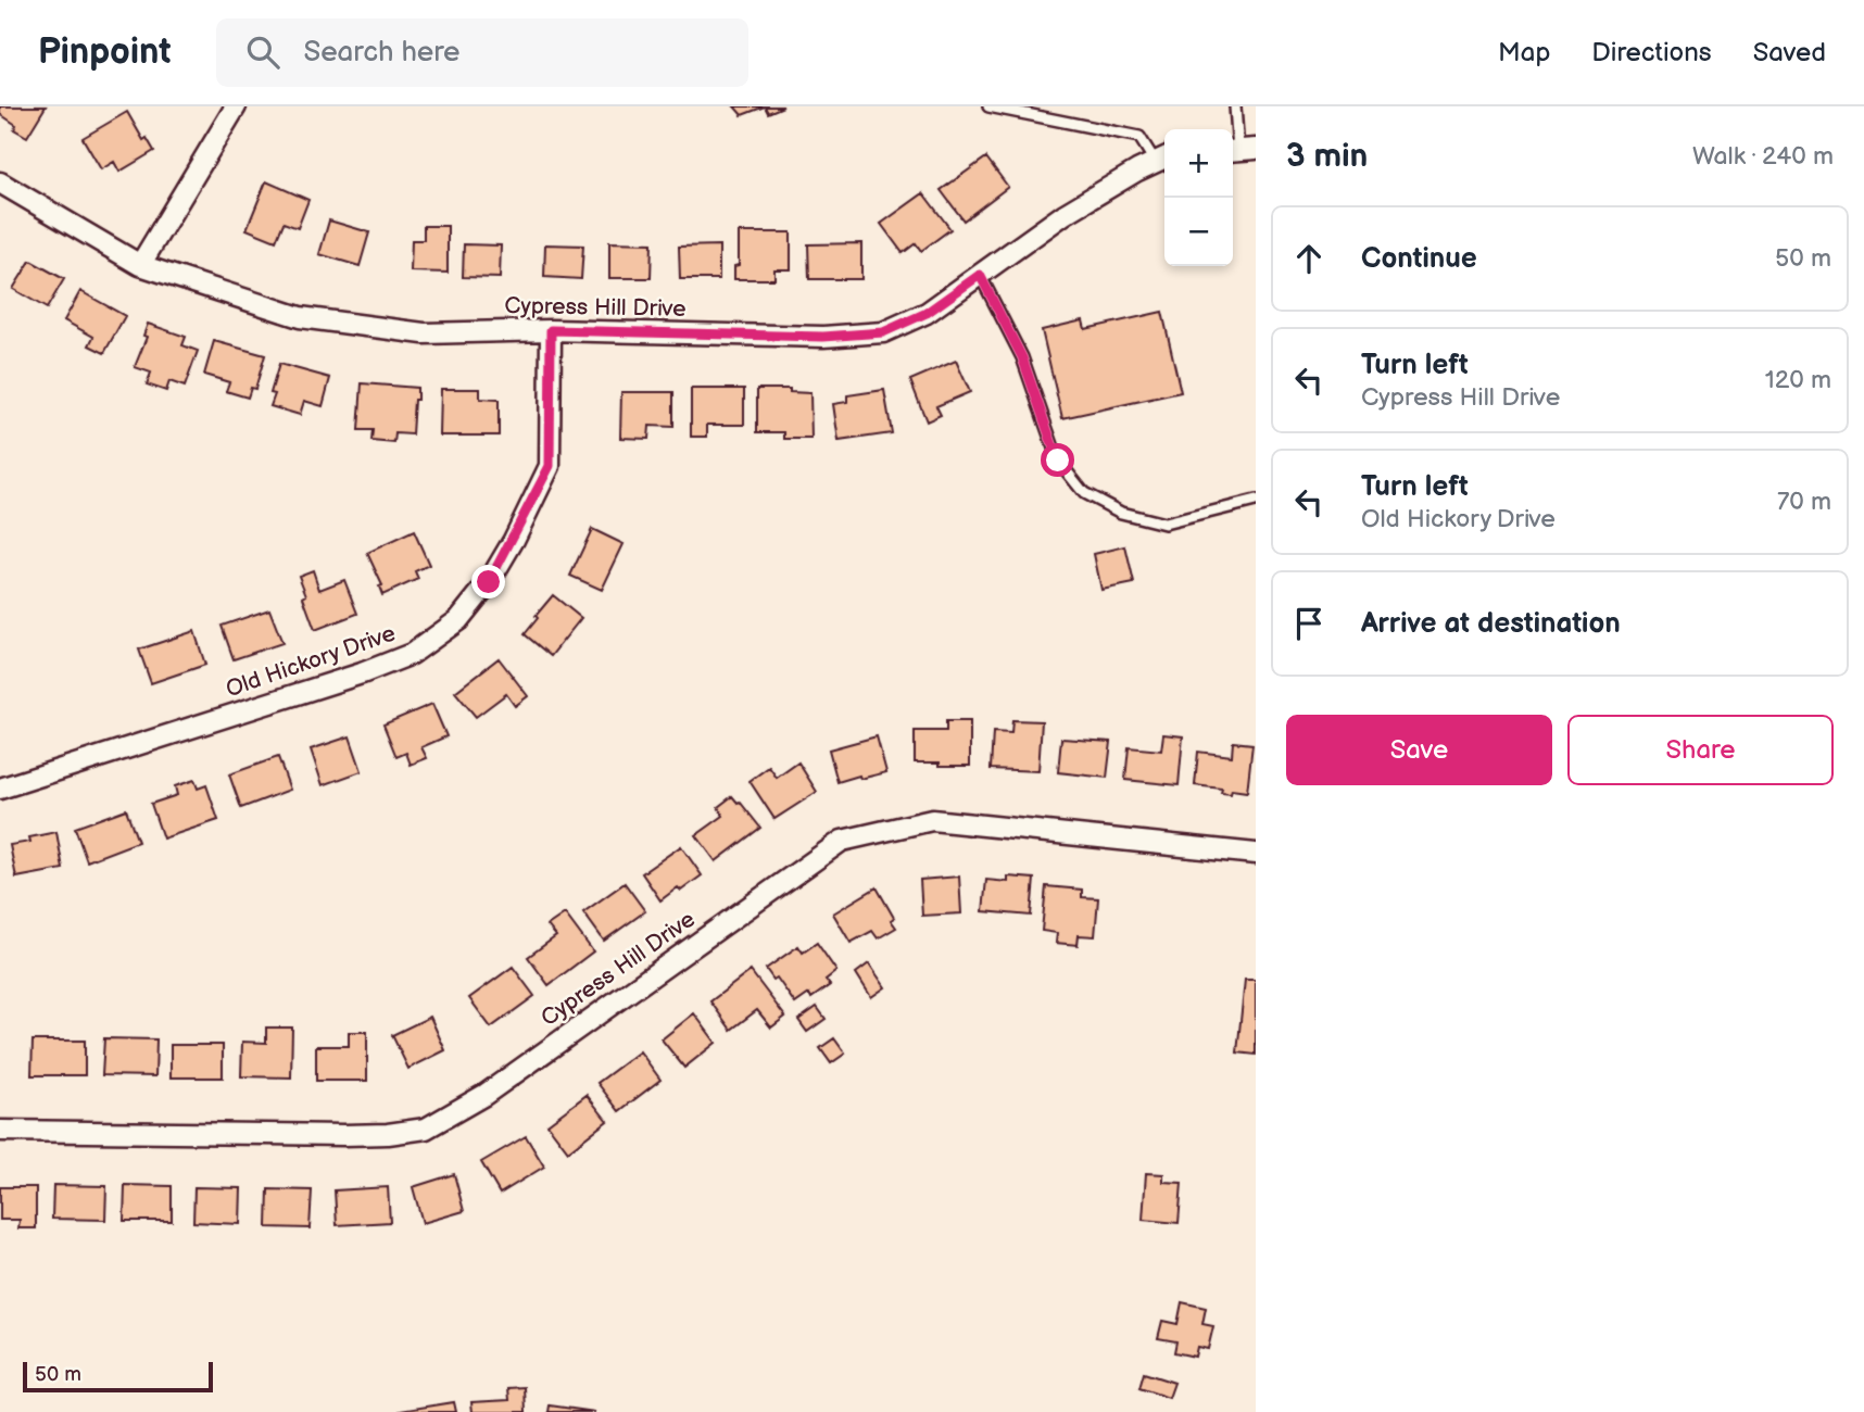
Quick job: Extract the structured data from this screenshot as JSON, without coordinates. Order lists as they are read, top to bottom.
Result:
{
  "streets": {
    "street": ["Cypress Hill Drive", "Old Hickory Drive"]
  },
  "crossings": [
    ["Cypress Hill Drive", "Old Hickory Drive"]
  ],
  "scale_bar": "50 m",
  "page": {
    "header": "Pinpoint",
    "search": "Search here",
    "nav": ["Map", "Directions", "Saved"],
    "heading": ["3 min", "Walk · 240 m"],
    "map_buttons": ["+", "−"],
    "list": [
      ["Continue", "50 m"],
      ["Turn left", "Cypress Hill Drive", "120 m"],
      ["Turn left", "Old Hickory Drive", "70 m"],
      "Arrive at destination"
    ],
    "buttons": ["Save", "Share"],
    "scale": "50 m"
  }
}
